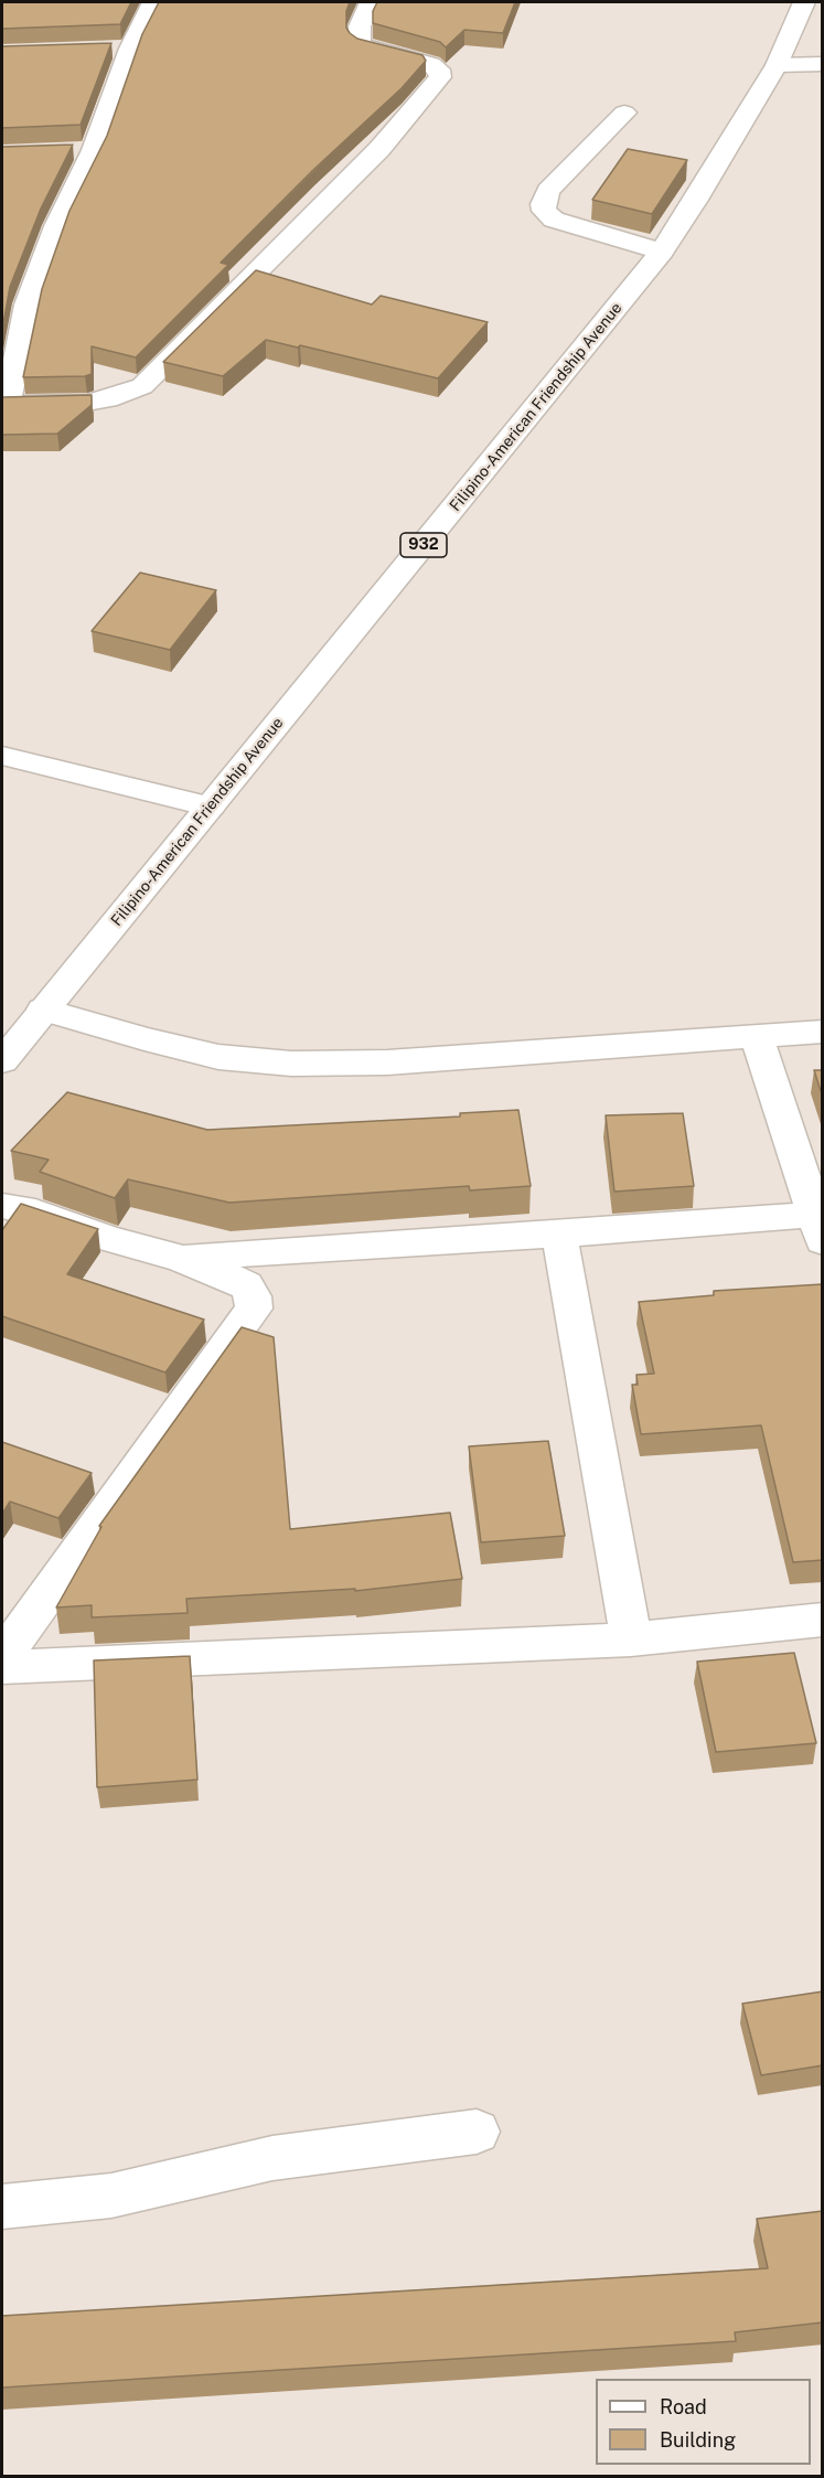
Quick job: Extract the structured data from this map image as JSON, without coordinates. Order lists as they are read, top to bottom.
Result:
{
  "streets": {
    "street": ["Filipino-American Friendship Avenue", "932"]
  },
  "legend": ["Road", "Building"]
}
